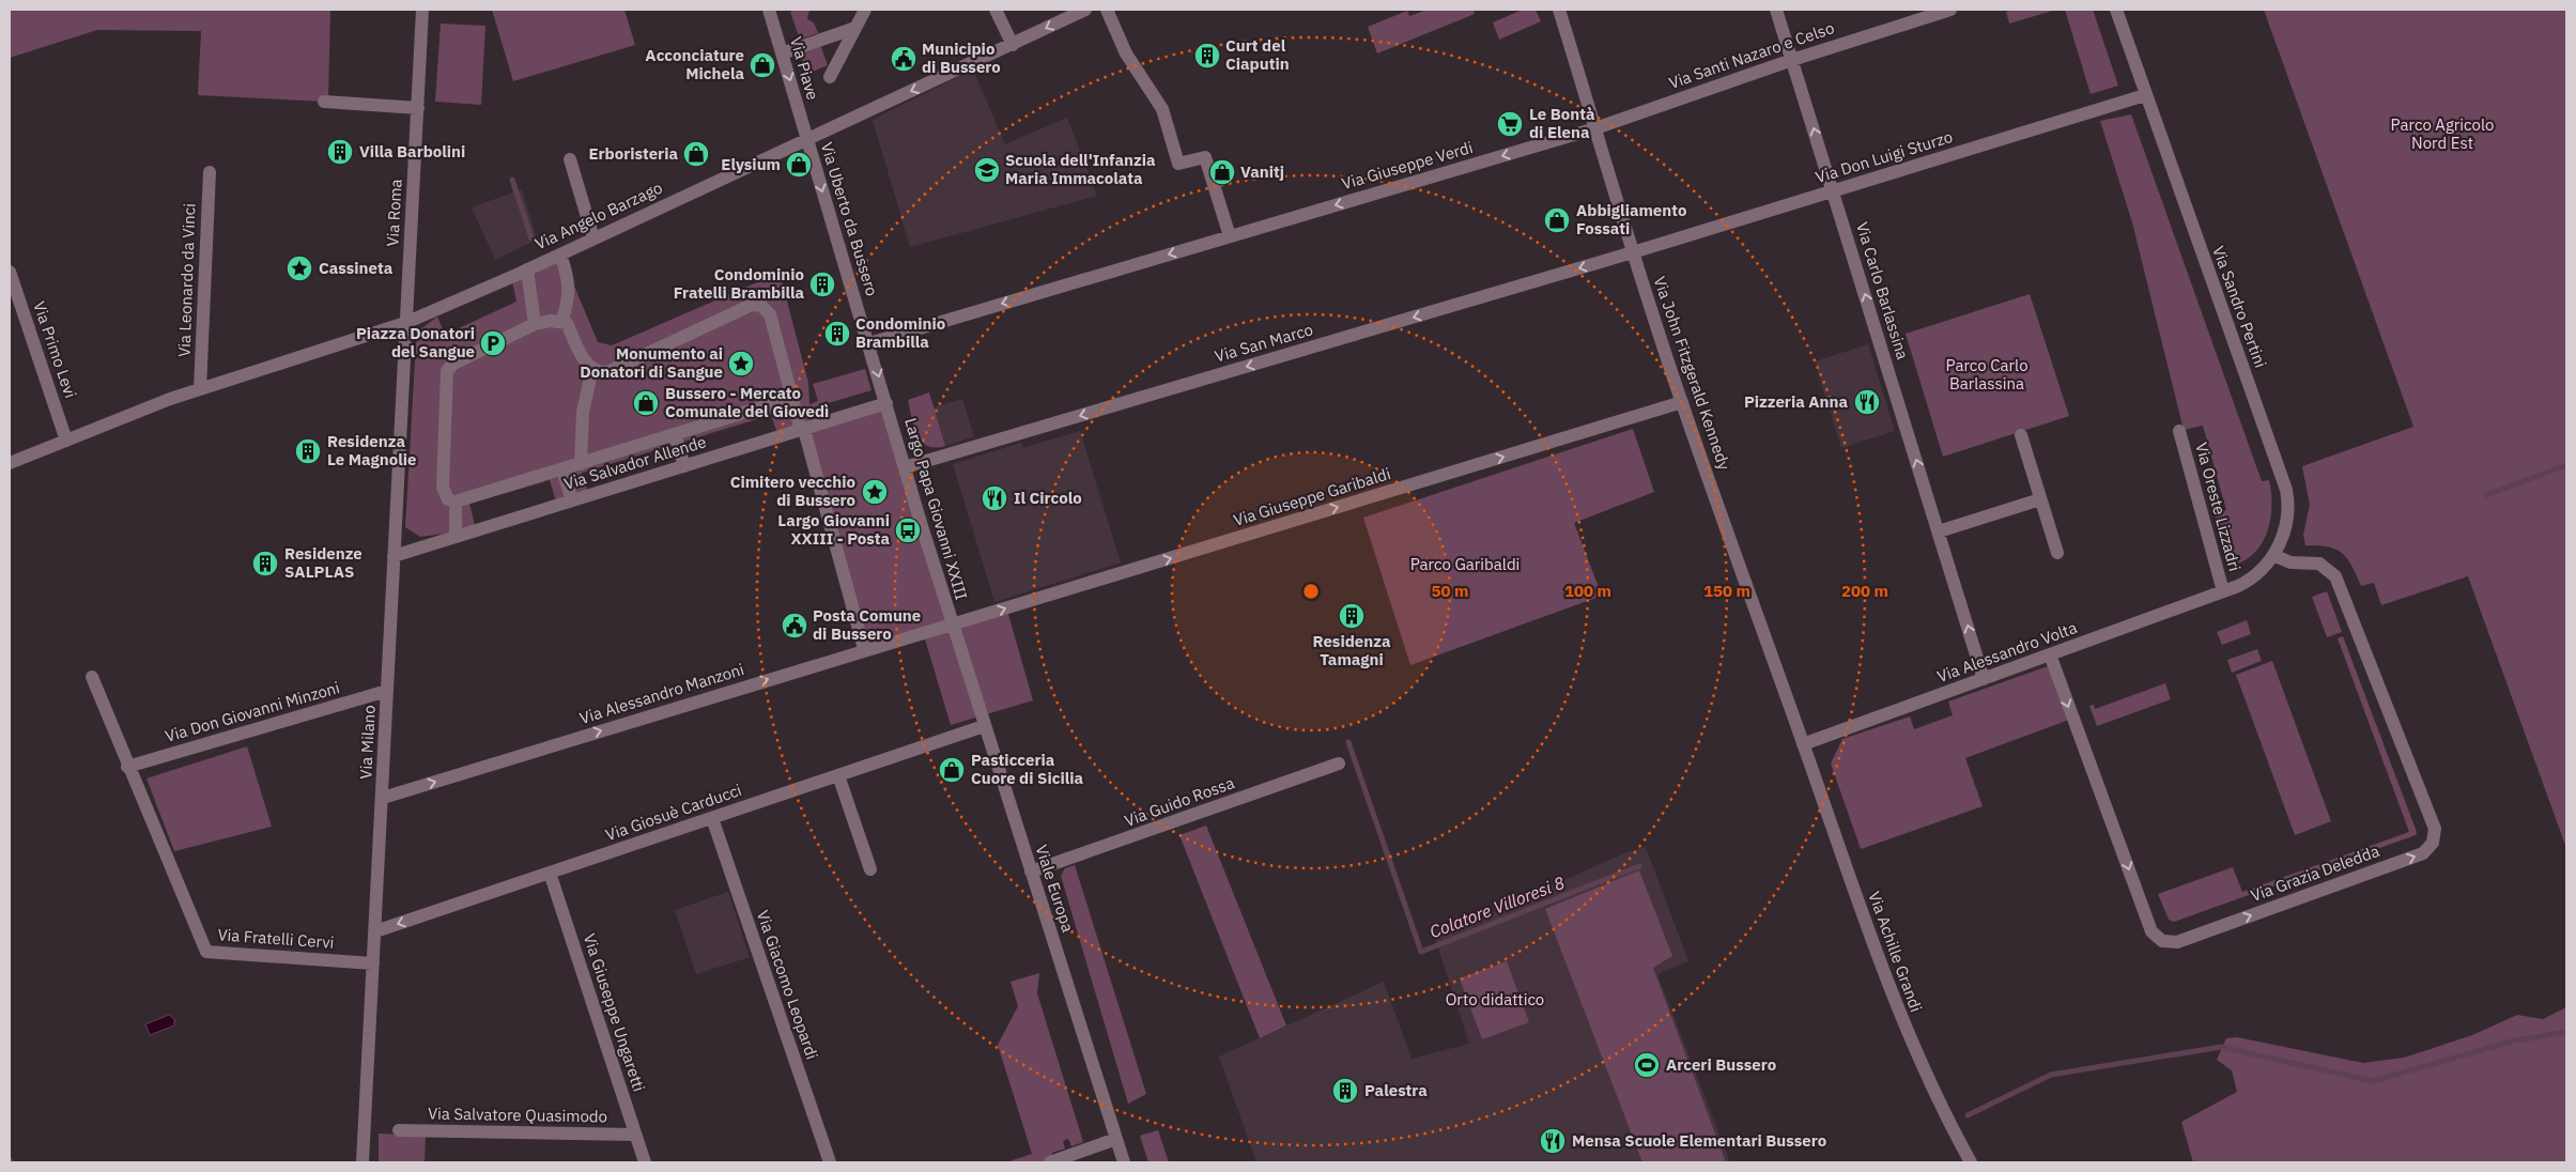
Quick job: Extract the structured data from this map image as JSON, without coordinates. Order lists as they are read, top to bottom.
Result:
{
  "streets": {
    "street": [
      "Via Santi Nazaro e Celso",
      "Via Piave",
      "Via Don Luigi Sturzo",
      "Via Giuseppe Verdi",
      "Via Roma",
      "Via Angelo Barzago",
      "Via Uberto da Bussero",
      "Via Leonardo da Vinci",
      "Via Carlo Barlassina",
      "Via Sandro Pertini",
      "Via San Marco",
      "Via Primo Levi",
      "Via John Fitzgerald Kennedy",
      "Via Salvador Allende",
      "Via Giuseppe Garibaldi",
      "Via Oreste Lizzadri",
      "Largo Papa Giovanni XXIII",
      "Via Alessandro Volta",
      "Via Alessandro Manzoni",
      "Via Don Giovanni Minzoni",
      "Via Milano",
      "Via Guido Rossa",
      "Via Giosuè Carducci",
      "Via Grazia Deledda",
      "Viale Europa",
      "Via Fratelli Cervi",
      "Via Achille Grandi",
      "Via Giacomo Leopardi",
      "Via Giuseppe Ungaretti",
      "Via Salvatore Quasimodo"
    ]
  },
  "crossings": [
    ["Via Santi Nazaro e Celso", "Via Giuseppe Verdi"],
    ["Via Santi Nazaro e Celso", "Via Carlo Barlassina"],
    ["Via Santi Nazaro e Celso", "Via John Fitzgerald Kennedy"],
    ["Via Piave", "Via Angelo Barzago"],
    ["Via Piave", "Via Uberto da Bussero"],
    ["Via Don Luigi Sturzo", "Via Carlo Barlassina"],
    ["Via Don Luigi Sturzo", "Via Sandro Pertini"],
    ["Via Don Luigi Sturzo", "Via San Marco"],
    ["Via Don Luigi Sturzo", "Via John Fitzgerald Kennedy"],
    ["Via Giuseppe Verdi", "Via Uberto da Bussero"],
    ["Via Giuseppe Verdi", "Via John Fitzgerald Kennedy"],
    ["Via Roma", "Via Angelo Barzago"],
    ["Via Roma", "Via Milano"],
    ["Via Angelo Barzago", "Via Uberto da Bussero"],
    ["Via Angelo Barzago", "Via Milano"],
    ["Via Uberto da Bussero", "Via Salvador Allende"],
    ["Via Uberto da Bussero", "Largo Papa Giovanni XXIII"],
    ["Via Carlo Barlassina", "Via Alessandro Volta"],
    ["Via Sandro Pertini", "Via Oreste Lizzadri"],
    ["Via Sandro Pertini", "Via Alessandro Volta"],
    ["Via Sandro Pertini", "Via Grazia Deledda"],
    ["Via San Marco", "Via John Fitzgerald Kennedy"],
    ["Via San Marco", "Largo Papa Giovanni XXIII"],
    ["Via John Fitzgerald Kennedy", "Via Giuseppe Garibaldi"],
    ["Via John Fitzgerald Kennedy", "Via Alessandro Volta"],
    ["Via John Fitzgerald Kennedy", "Via Achille Grandi"],
    ["Via Salvador Allende", "Largo Papa Giovanni XXIII"],
    ["Via Salvador Allende", "Via Milano"],
    ["Via Giuseppe Garibaldi", "Largo Papa Giovanni XXIII"],
    ["Via Giuseppe Garibaldi", "Via Alessandro Manzoni"],
    ["Via Giuseppe Garibaldi", "Viale Europa"],
    ["Via Oreste Lizzadri", "Via Alessandro Volta"],
    ["Largo Papa Giovanni XXIII", "Via Alessandro Manzoni"],
    ["Largo Papa Giovanni XXIII", "Viale Europa"],
    ["Via Alessandro Volta", "Via Grazia Deledda"],
    ["Via Alessandro Volta", "Via Achille Grandi"],
    ["Via Alessandro Manzoni", "Via Milano"],
    ["Via Alessandro Manzoni", "Viale Europa"],
    ["Via Don Giovanni Minzoni", "Via Milano"],
    ["Via Don Giovanni Minzoni", "Via Fratelli Cervi"],
    ["Via Milano", "Via Giosuè Carducci"],
    ["Via Milano", "Via Fratelli Cervi"],
    ["Via Guido Rossa", "Viale Europa"],
    ["Via Giosuè Carducci", "Viale Europa"],
    ["Via Giosuè Carducci", "Via Giacomo Leopardi"],
    ["Via Giosuè Carducci", "Via Giuseppe Ungaretti"],
    ["Via Giuseppe Ungaretti", "Via Salvatore Quasimodo"]
  ],
  "one_way": [
    "Via Piave",
    "Via Giuseppe Verdi",
    "Via Angelo Barzago",
    "Via Uberto da Bussero",
    "Via Carlo Barlassina",
    "Via San Marco",
    "Via Giuseppe Garibaldi",
    "Via Alessandro Manzoni"
  ],
  "water": ["Colatore Villoresi 8"],
  "parks": [
    "Parco Agricolo Nord Est",
    "Parco Carlo Barlassina",
    "Parco Garibaldi",
    "Orto didattico"
  ],
  "places": {
    "building": [
      "Curt del Ciaputin",
      "Villa Barbolini",
      "Condominio Fratelli Brambilla",
      "Condominio Brambilla",
      "Residenza Le Magnolie",
      "Residenze SALPLAS",
      "Residenza Tamagni",
      "Palestra"
    ],
    "public building": ["Municipio di Bussero", "Posta Comune di Bussero"],
    "shop": [
      "Acconciature Michela",
      "Erboristeria",
      "Elysium",
      "Vanitj",
      "Abbigliamento Fossati",
      "Bussero - Mercato Comunale del Giovedì",
      "Pasticceria Cuore di Sicilia"
    ],
    "supermarket": ["Le Bontà di Elena"],
    "school or university": ["Scuola dell'Infanzia Maria Immacolata"],
    "place": ["Cassineta", "Monumento ai Donatori di Sangue", "Cimitero vecchio di Bussero"],
    "parking": ["Piazza Donatori del Sangue"],
    "restaurant": ["Pizzeria Anna", "Il Circolo", "Mensa Scuole Elementari Bussero"],
    "bus stop": ["Largo Giovanni XXIII - Posta"],
    "sports": ["Arceri Bussero"]
  },
  "rings": [
    "50 m",
    "100 m",
    "150 m",
    "200 m"
  ]
}
